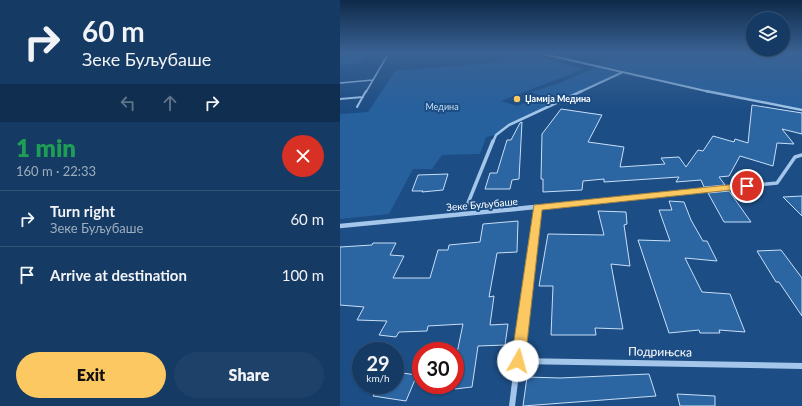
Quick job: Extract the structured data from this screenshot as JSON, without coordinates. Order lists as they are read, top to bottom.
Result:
{
  "streets": {
    "street": ["Зеке Буљубаше", "Подрињска"]
  },
  "parks": ["Медина"],
  "places": ["Џамија Медина"],
  "page": {
    "turn": ["60 m", "Зеке Буљубаше"],
    "heading": ["1 min", "160 m · 22:33"],
    "list": [
      {
        "name": "Turn right",
        "note": "Зеке Буљубаше",
        "value": "60 m"
      },
      {
        "name": "Arrive at destination",
        "value": "100 m"
      }
    ],
    "speed": "29 km/h",
    "limit": "30",
    "buttons": ["Exit", "Share"]
  }
}
